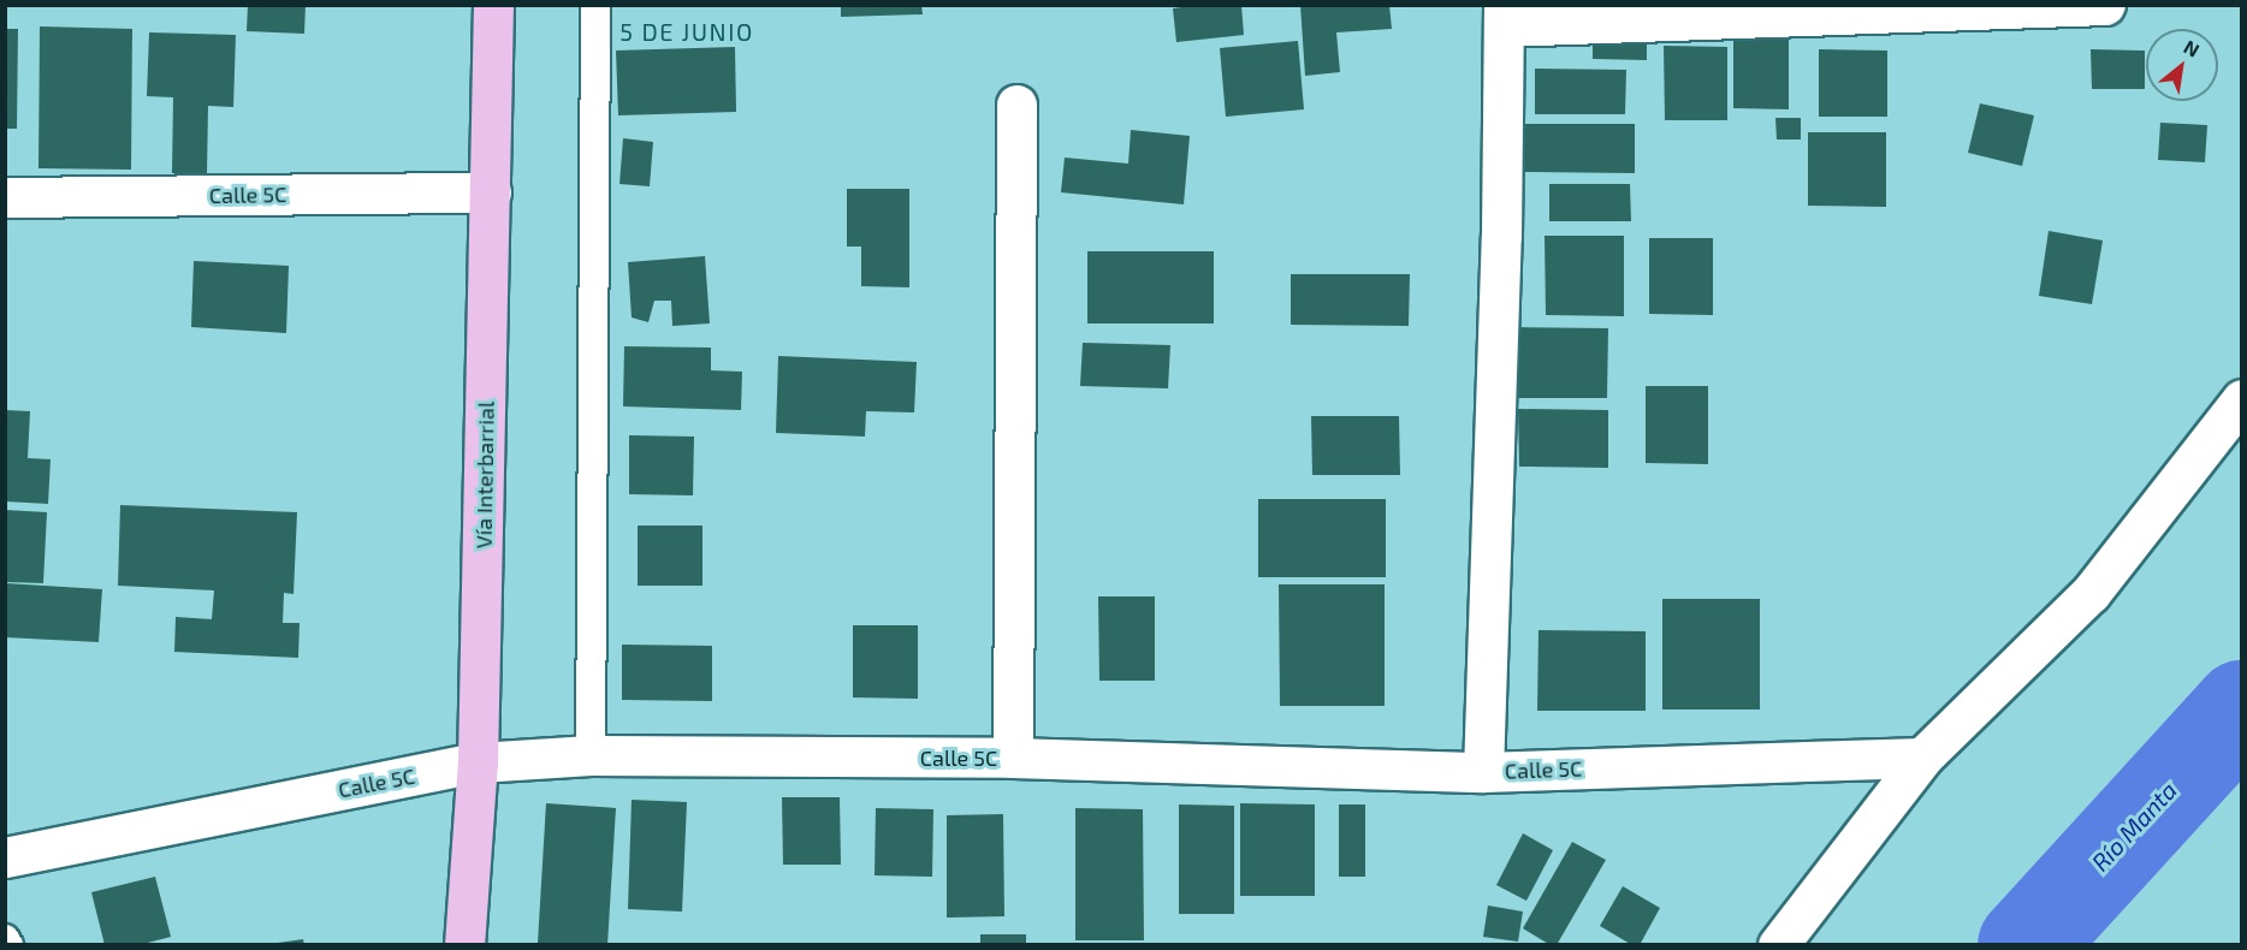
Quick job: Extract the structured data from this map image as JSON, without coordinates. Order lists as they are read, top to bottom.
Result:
{
  "streets": {
    "main road": ["Vía Interbarrial"],
    "street": ["Calle 5C"]
  },
  "crossings": [
    ["Calle 5C", "Vía Interbarrial"]
  ],
  "districts": ["5 DE JUNIO"],
  "water": ["Río Manta"],
  "north": "top right"
}
